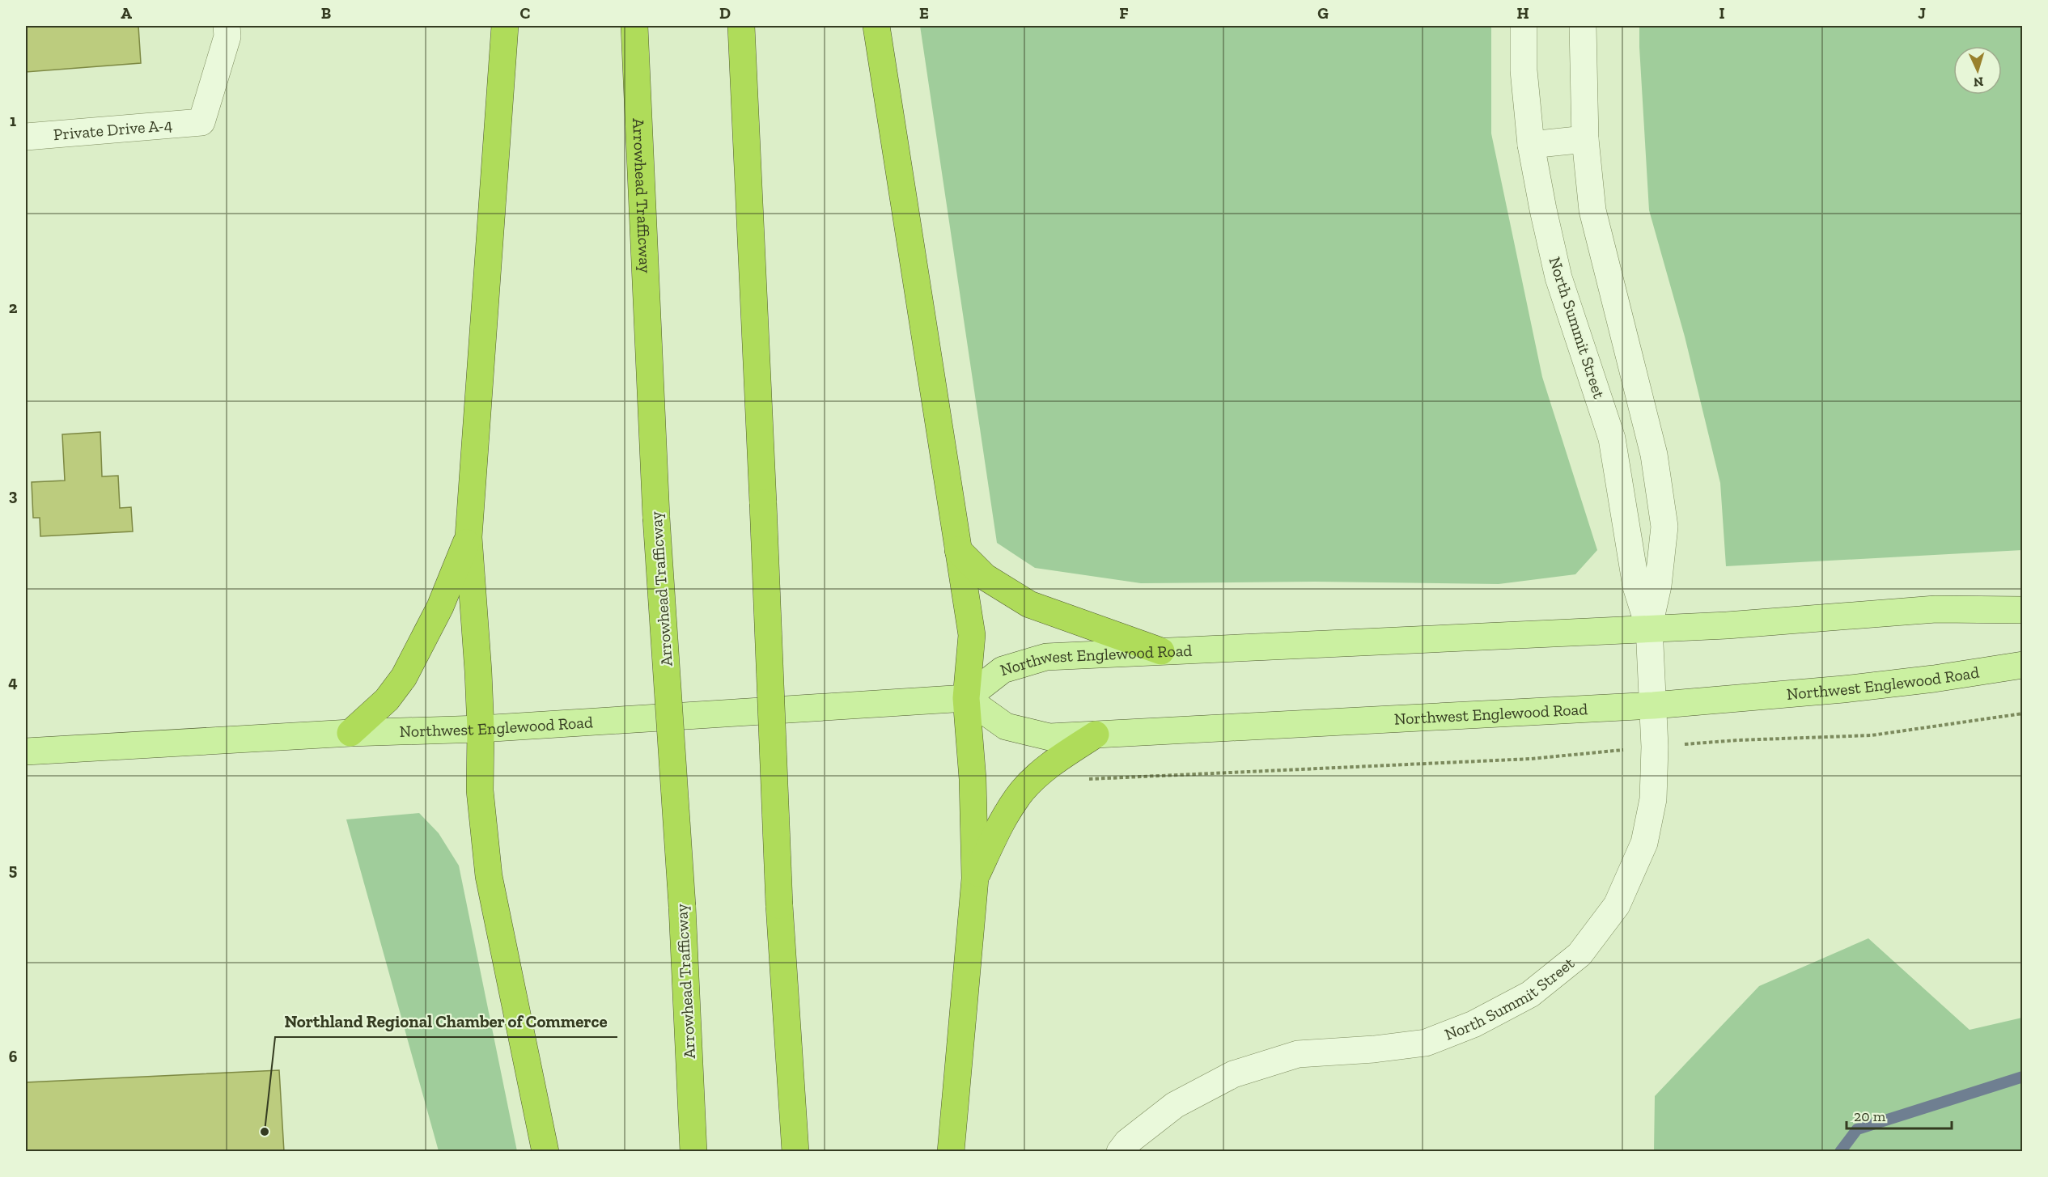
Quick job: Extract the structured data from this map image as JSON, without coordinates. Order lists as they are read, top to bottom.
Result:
{
  "streets": {
    "highway": ["Arrowhead Trafficway"],
    "main road": ["Northwest Englewood Road"],
    "street": ["Private Drive A-4", "North Summit Street"]
  },
  "crossings": [
    ["North Summit Street", "Northwest Englewood Road"]
  ],
  "places": ["Northland Regional Chamber of Commerce"],
  "scale_bar": "20 m",
  "north": "bottom",
  "grid": {
    "columns": [
      "A",
      "B",
      "C",
      "D",
      "E",
      "F",
      "G",
      "H",
      "I",
      "J"
    ],
    "rows": [
      "1",
      "2",
      "3",
      "4",
      "5",
      "6"
    ]
  }
}
